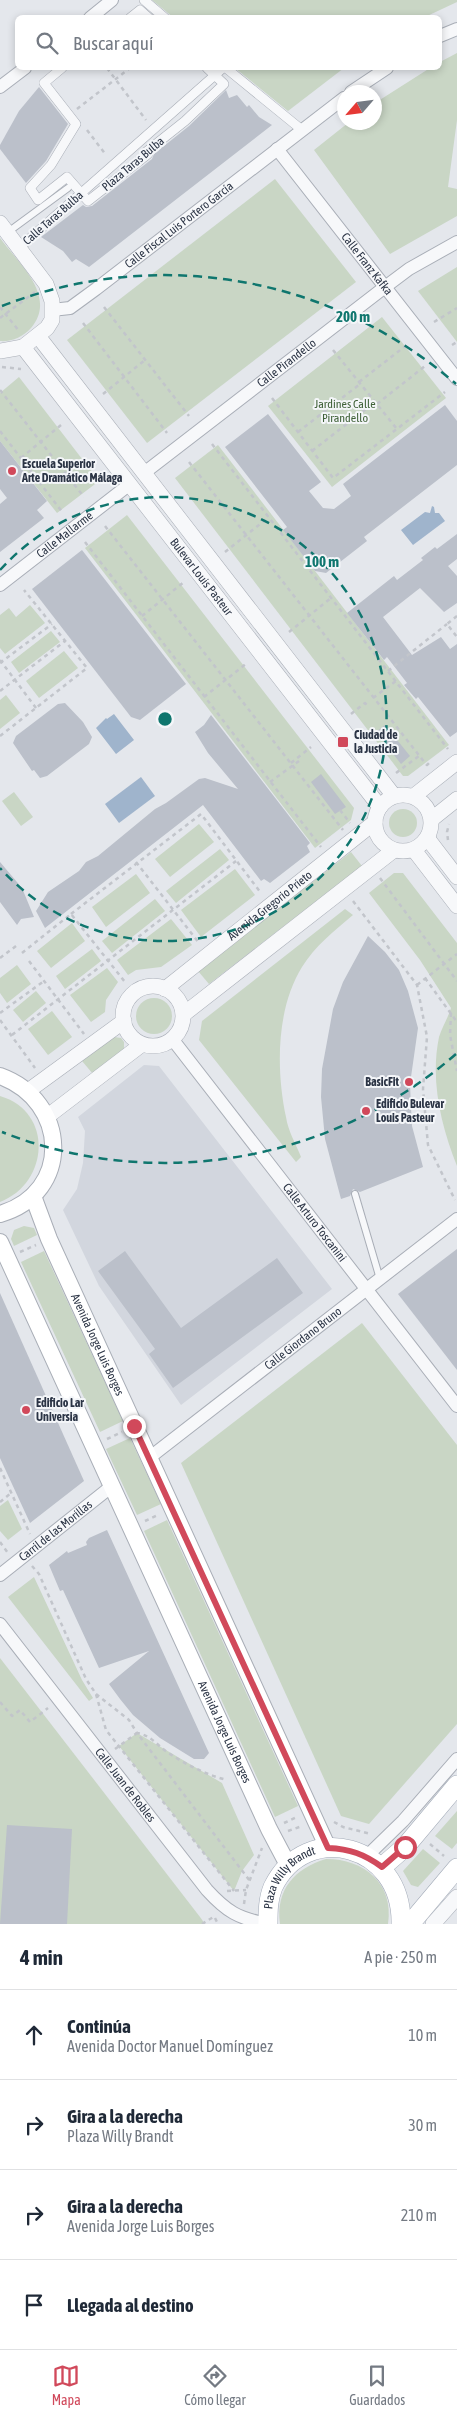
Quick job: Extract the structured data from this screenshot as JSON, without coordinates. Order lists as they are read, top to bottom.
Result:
{
  "streets": {
    "main road": ["Avenida Jorge Luis Borges", "Plaza Willy Brandt"],
    "street": [
      "Plaza Taras Bulba",
      "Calle Taras Bulba",
      "Calle Fiscal Luis Portero García",
      "Calle Franz Kafka",
      "Calle Pirandello",
      "Calle Mallarmé",
      "Bulevar Louis Pasteur",
      "Avenida Gregorio Prieto",
      "Calle Arturo Toscanini",
      "Calle Giordano Bruno",
      "Carril de las Morillas",
      "Calle Juan de Robles"
    ]
  },
  "crossings": [
    ["Plaza Taras Bulba", "Calle Taras Bulba"],
    ["Calle Fiscal Luis Portero García", "Calle Franz Kafka"],
    ["Calle Franz Kafka", "Calle Pirandello"],
    ["Calle Pirandello", "Bulevar Louis Pasteur"],
    ["Calle Mallarmé", "Bulevar Louis Pasteur"],
    ["Bulevar Louis Pasteur", "Avenida Gregorio Prieto"],
    ["Avenida Gregorio Prieto", "Calle Arturo Toscanini"],
    ["Calle Arturo Toscanini", "Calle Giordano Bruno"],
    ["Calle Giordano Bruno", "Avenida Jorge Luis Borges"],
    ["Avenida Jorge Luis Borges", "Carril de las Morillas"],
    ["Avenida Jorge Luis Borges", "Plaza Willy Brandt"],
    ["Calle Juan de Robles", "Plaza Willy Brandt"]
  ],
  "parks": ["Jardines Calle Pirandello"],
  "places": {
    "other": [
      "Escuela Superior Arte Dramático Málaga",
      "BasicFit",
      "Edificio Bulevar Louis Pasteur",
      "Edificio Lar Universia"
    ],
    "transit": ["Ciudad de la Justicia"]
  },
  "north": "bottom left",
  "page": {
    "search": "Buscar aquí",
    "heading": ["4 min", "A pie · 250 m"],
    "list": [
      ["Continúa", "Avenida Doctor Manuel Domínguez", "10 m"],
      ["Gira a la derecha", "Plaza Willy Brandt", "30 m"],
      ["Gira a la derecha", "Avenida Jorge Luis Borges", "210 m"],
      "Llegada al destino"
    ],
    "nav": ["Mapa", "Cómo llegar", "Guardados"]
  },
  "rings": ["200 m", "100 m"]
}
